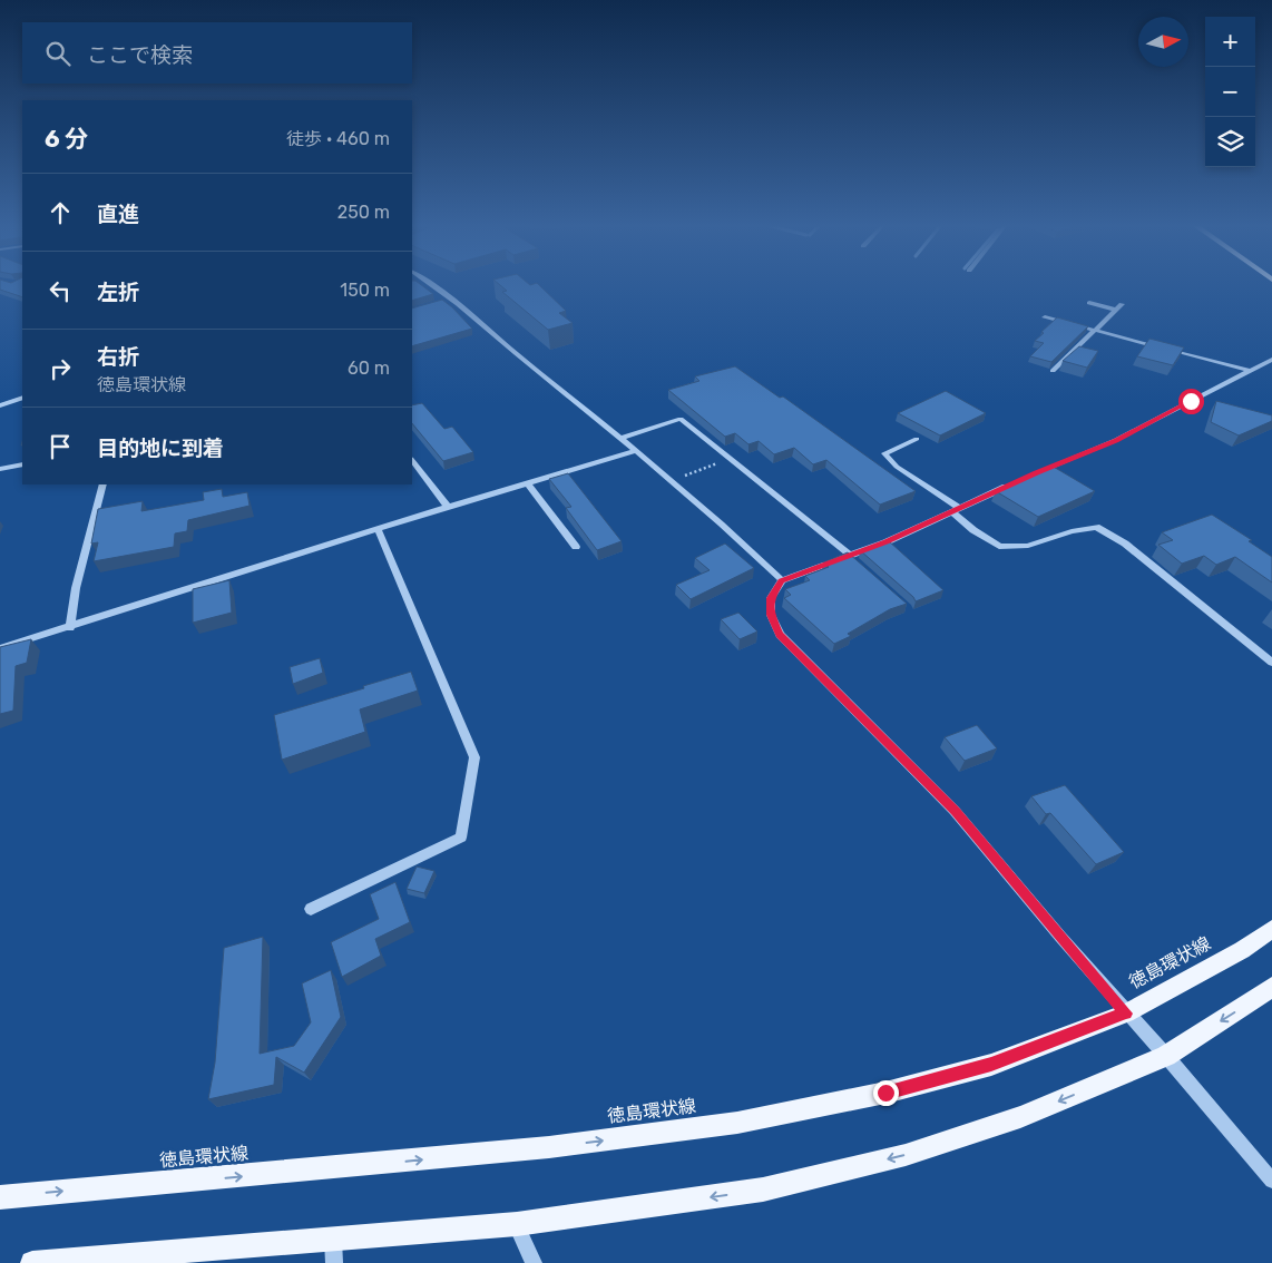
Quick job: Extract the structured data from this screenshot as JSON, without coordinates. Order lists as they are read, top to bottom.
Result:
{
  "streets": {
    "main road": ["徳島環状線"]
  },
  "north": "right",
  "page": {
    "map_buttons": ["+", "−"],
    "search": "ここで検索",
    "heading": ["6 分", "徒歩 · 460 m"],
    "list": [
      ["直進", "250 m"],
      ["左折", "150 m"],
      ["右折", "徳島環状線", "60 m"],
      "目的地に到着"
    ]
  }
}
